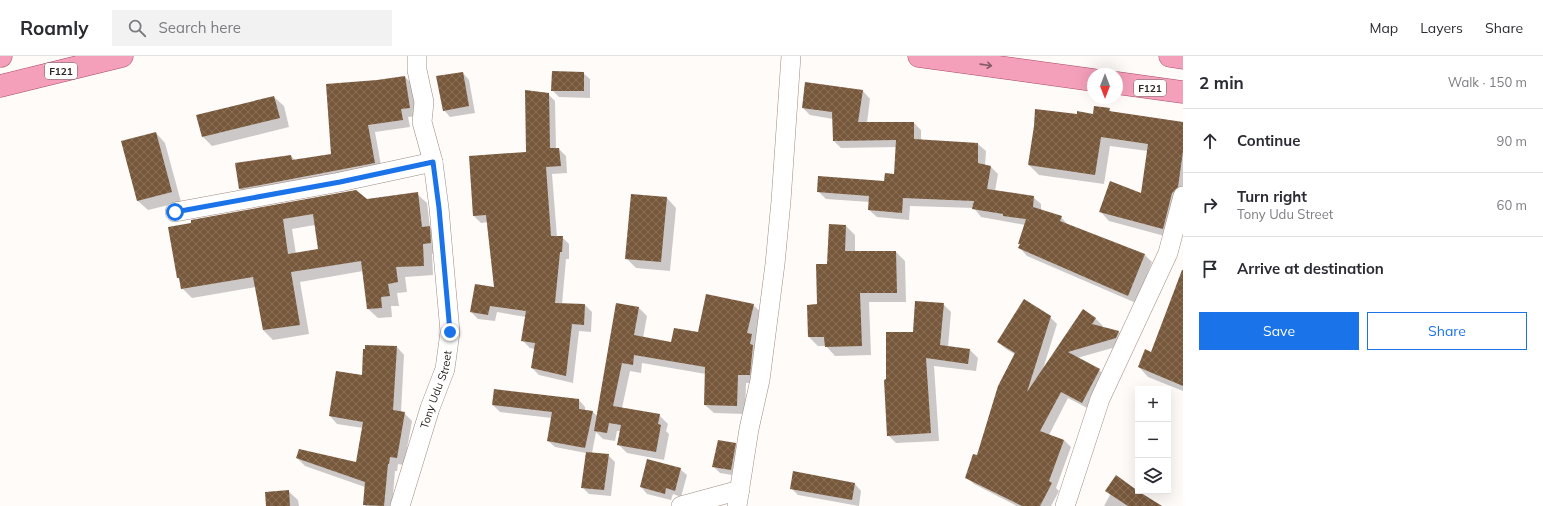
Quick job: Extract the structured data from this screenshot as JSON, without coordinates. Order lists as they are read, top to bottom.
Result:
{
  "streets": {
    "main road": ["F121"],
    "street": ["Tony Udu Street"]
  },
  "north": "bottom",
  "page": {
    "header": "Roamly",
    "search": "Search here",
    "nav": ["Map", "Layers", "Share"],
    "heading": ["2 min", "Walk · 150 m"],
    "list": [
      ["Continue", "90 m"],
      ["Turn right", "Tony Udu Street", "60 m"],
      "Arrive at destination"
    ],
    "buttons": ["Save", "Share"],
    "map_buttons": ["+", "−"]
  }
}
